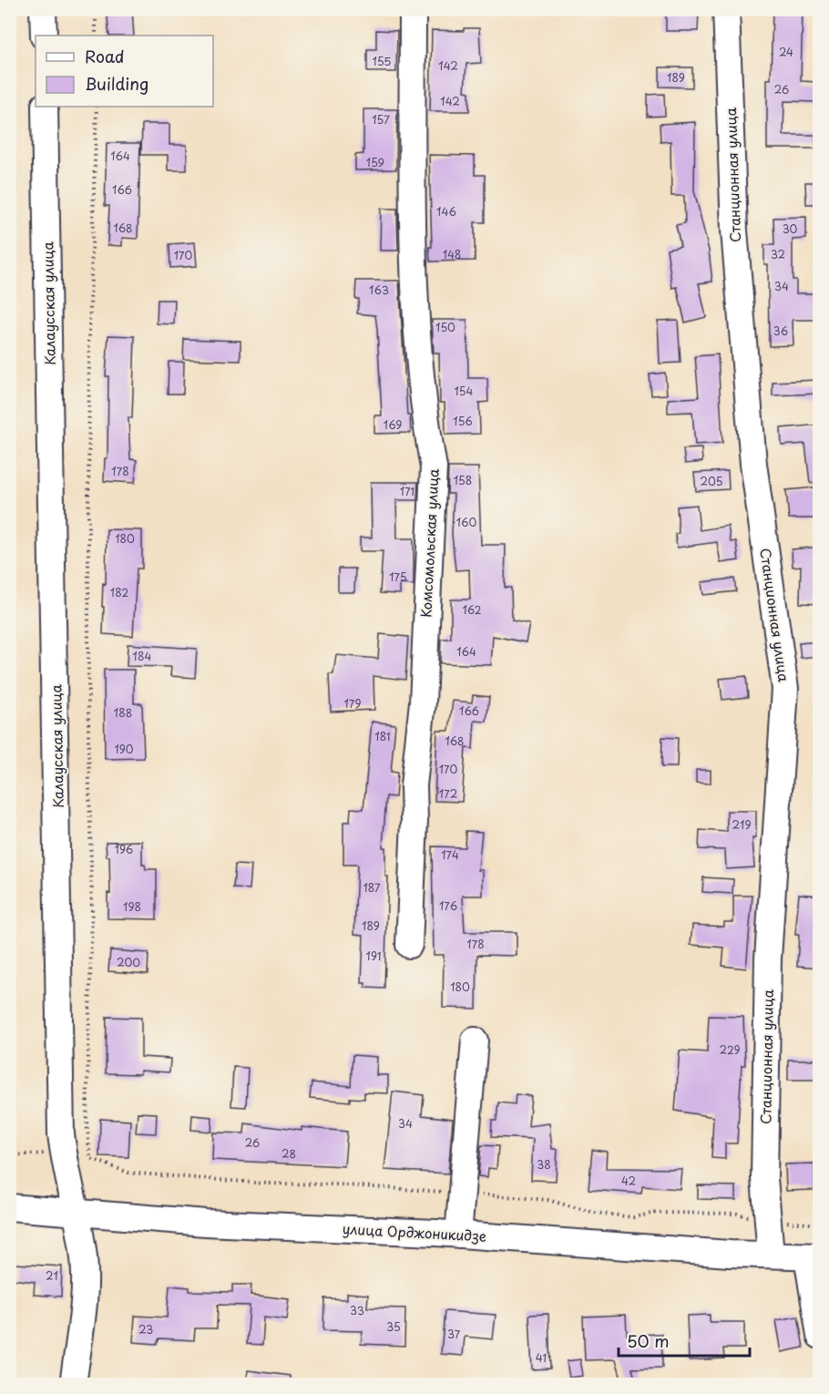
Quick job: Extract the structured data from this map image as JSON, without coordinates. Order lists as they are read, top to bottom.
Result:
{
  "streets": {
    "street": [
      "Станционная улица",
      "Калаусская улица",
      "Комсомольская улица",
      "улица Орджоникидзе"
    ]
  },
  "crossings": [
    ["Станционная улица", "улица Орджоникидзе"],
    ["Калаусская улица", "улица Орджоникидзе"]
  ],
  "house_numbers": [
    "24",
    "155",
    "142",
    "189",
    "26",
    "142",
    "157",
    "164",
    "159",
    "166",
    "146",
    "168",
    "30",
    "148",
    "32",
    "170",
    "34",
    "163",
    "150",
    "36",
    "154",
    "156",
    "169",
    "178",
    "158",
    "205",
    "171",
    "160",
    "180",
    "175",
    "182",
    "162",
    "164",
    "184",
    "179",
    "166",
    "188",
    "181",
    "168",
    "190",
    "170",
    "172",
    "219",
    "196",
    "174",
    "187",
    "176",
    "198",
    "189",
    "178",
    "191",
    "200",
    "180",
    "229",
    "34",
    "26",
    "28",
    "38",
    "42",
    "21",
    "33",
    "35",
    "23",
    "37",
    "41"
  ],
  "legend": ["Road", "Building"],
  "scale_bar": "50 m"
}
